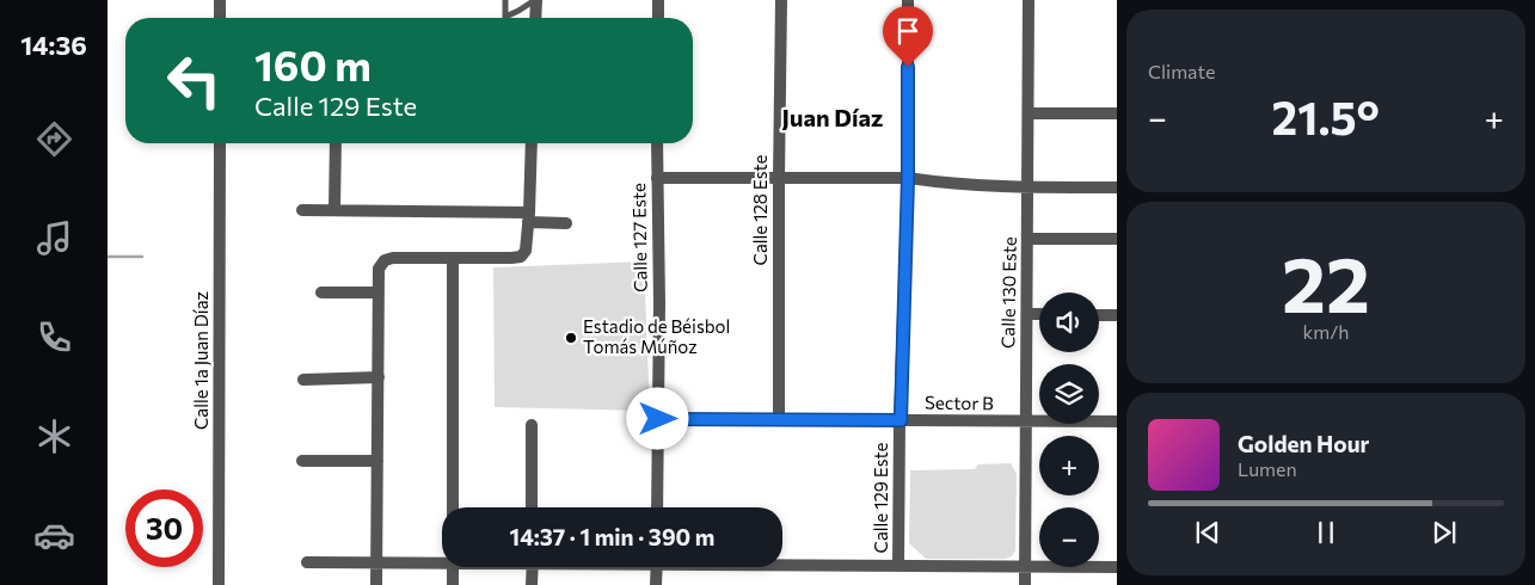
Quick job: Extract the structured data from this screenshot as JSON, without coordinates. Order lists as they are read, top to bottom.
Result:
{
  "streets": {
    "street": [
      "Calle 128 Este",
      "Calle 127 Este",
      "Calle 130 Este",
      "Calle 1a Juan Díaz",
      "Sector B",
      "Calle 129 Este"
    ]
  },
  "crossings": [
    ["Calle 128 Este", "Sector B"],
    ["Calle 127 Este", "Sector B"],
    ["Calle 130 Este", "Sector B"],
    ["Sector B", "Calle 129 Este"]
  ],
  "districts": ["Juan Díaz"],
  "places": ["Estadio de Béisbol Tomás Múñoz"],
  "page": {
    "tabs": "14:36",
    "tile": [
      "Climate",
      ["22", "km/h"]
    ],
    "turn": ["160 m", "Calle 129 Este"],
    "heat": ["−", "21.5°", "+"],
    "map_buttons": ["+", "−"],
    "song": ["Golden Hour", "Lumen"],
    "limit": "30",
    "trip": "14:37 · 1 min · 390 m"
  }
}
